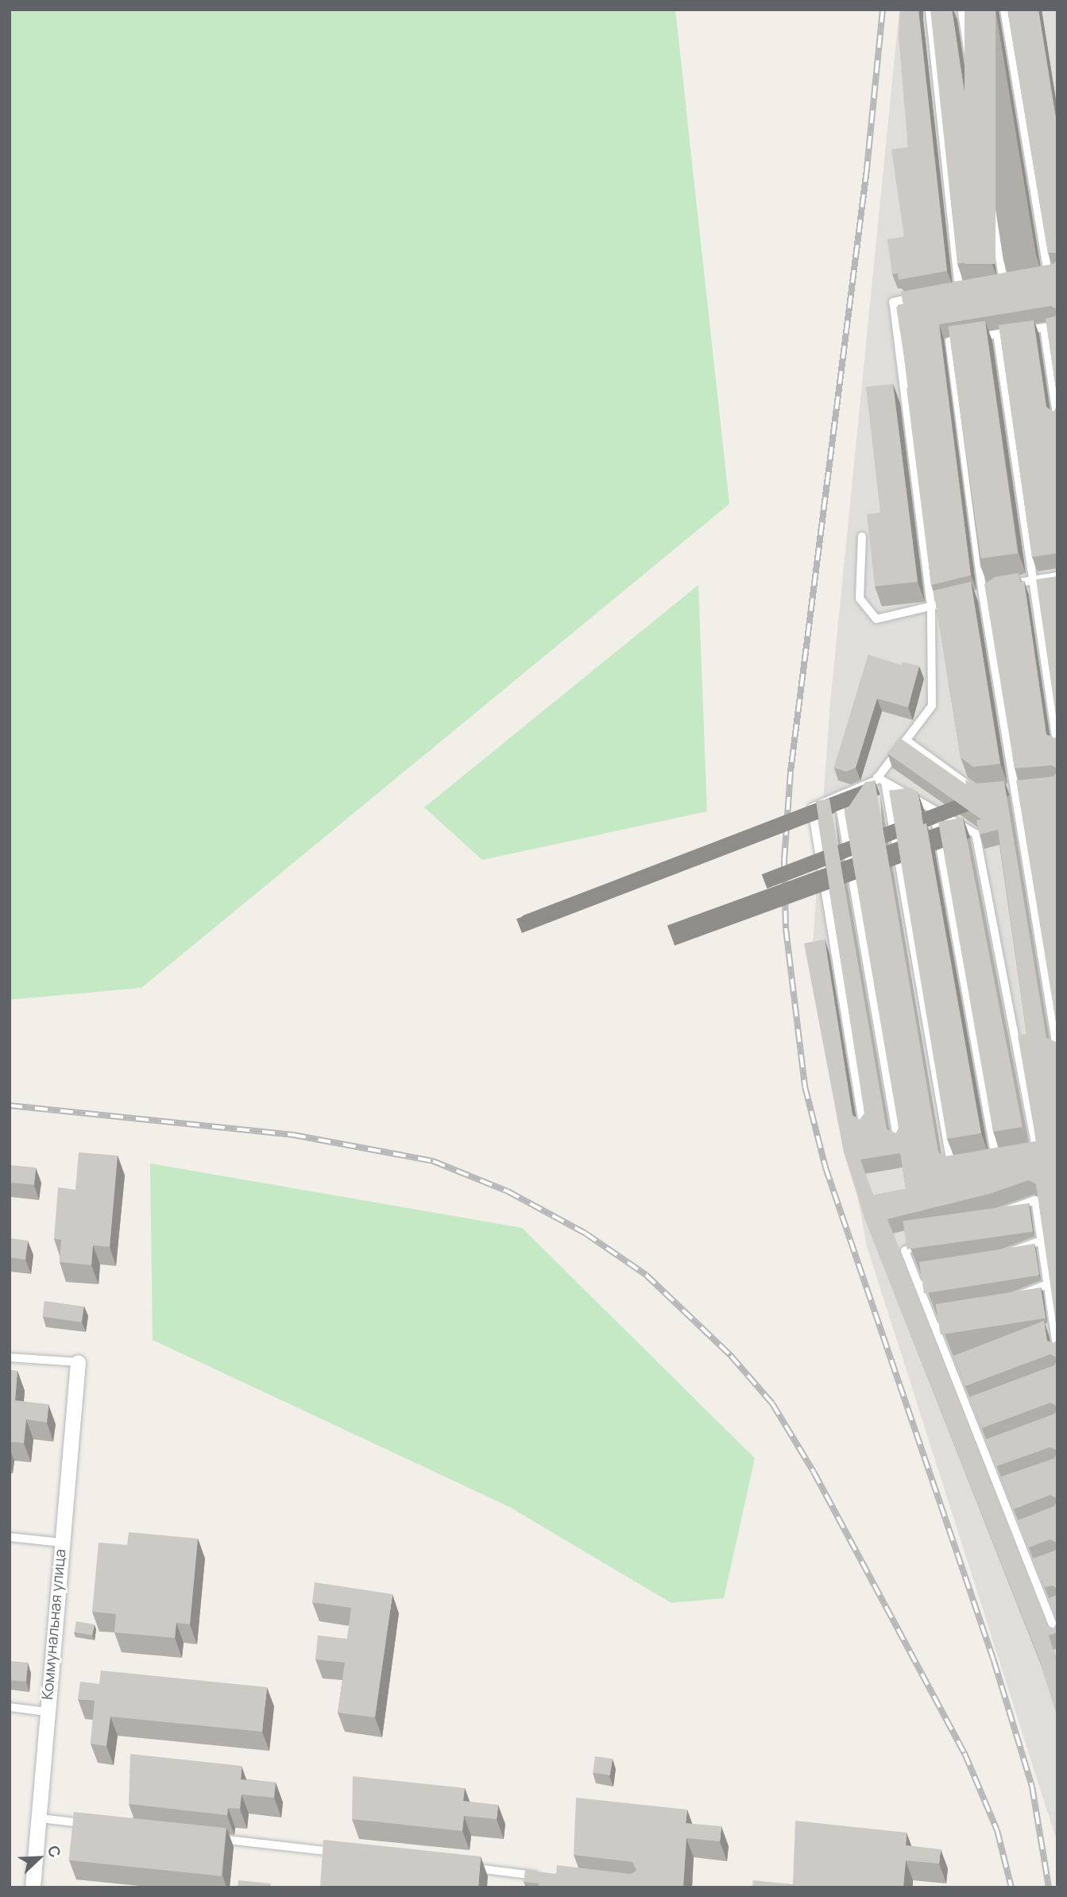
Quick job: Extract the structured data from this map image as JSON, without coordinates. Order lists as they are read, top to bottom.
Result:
{
  "streets": {
    "street": ["Коммунальная улица"]
  },
  "north": "top right"
}
